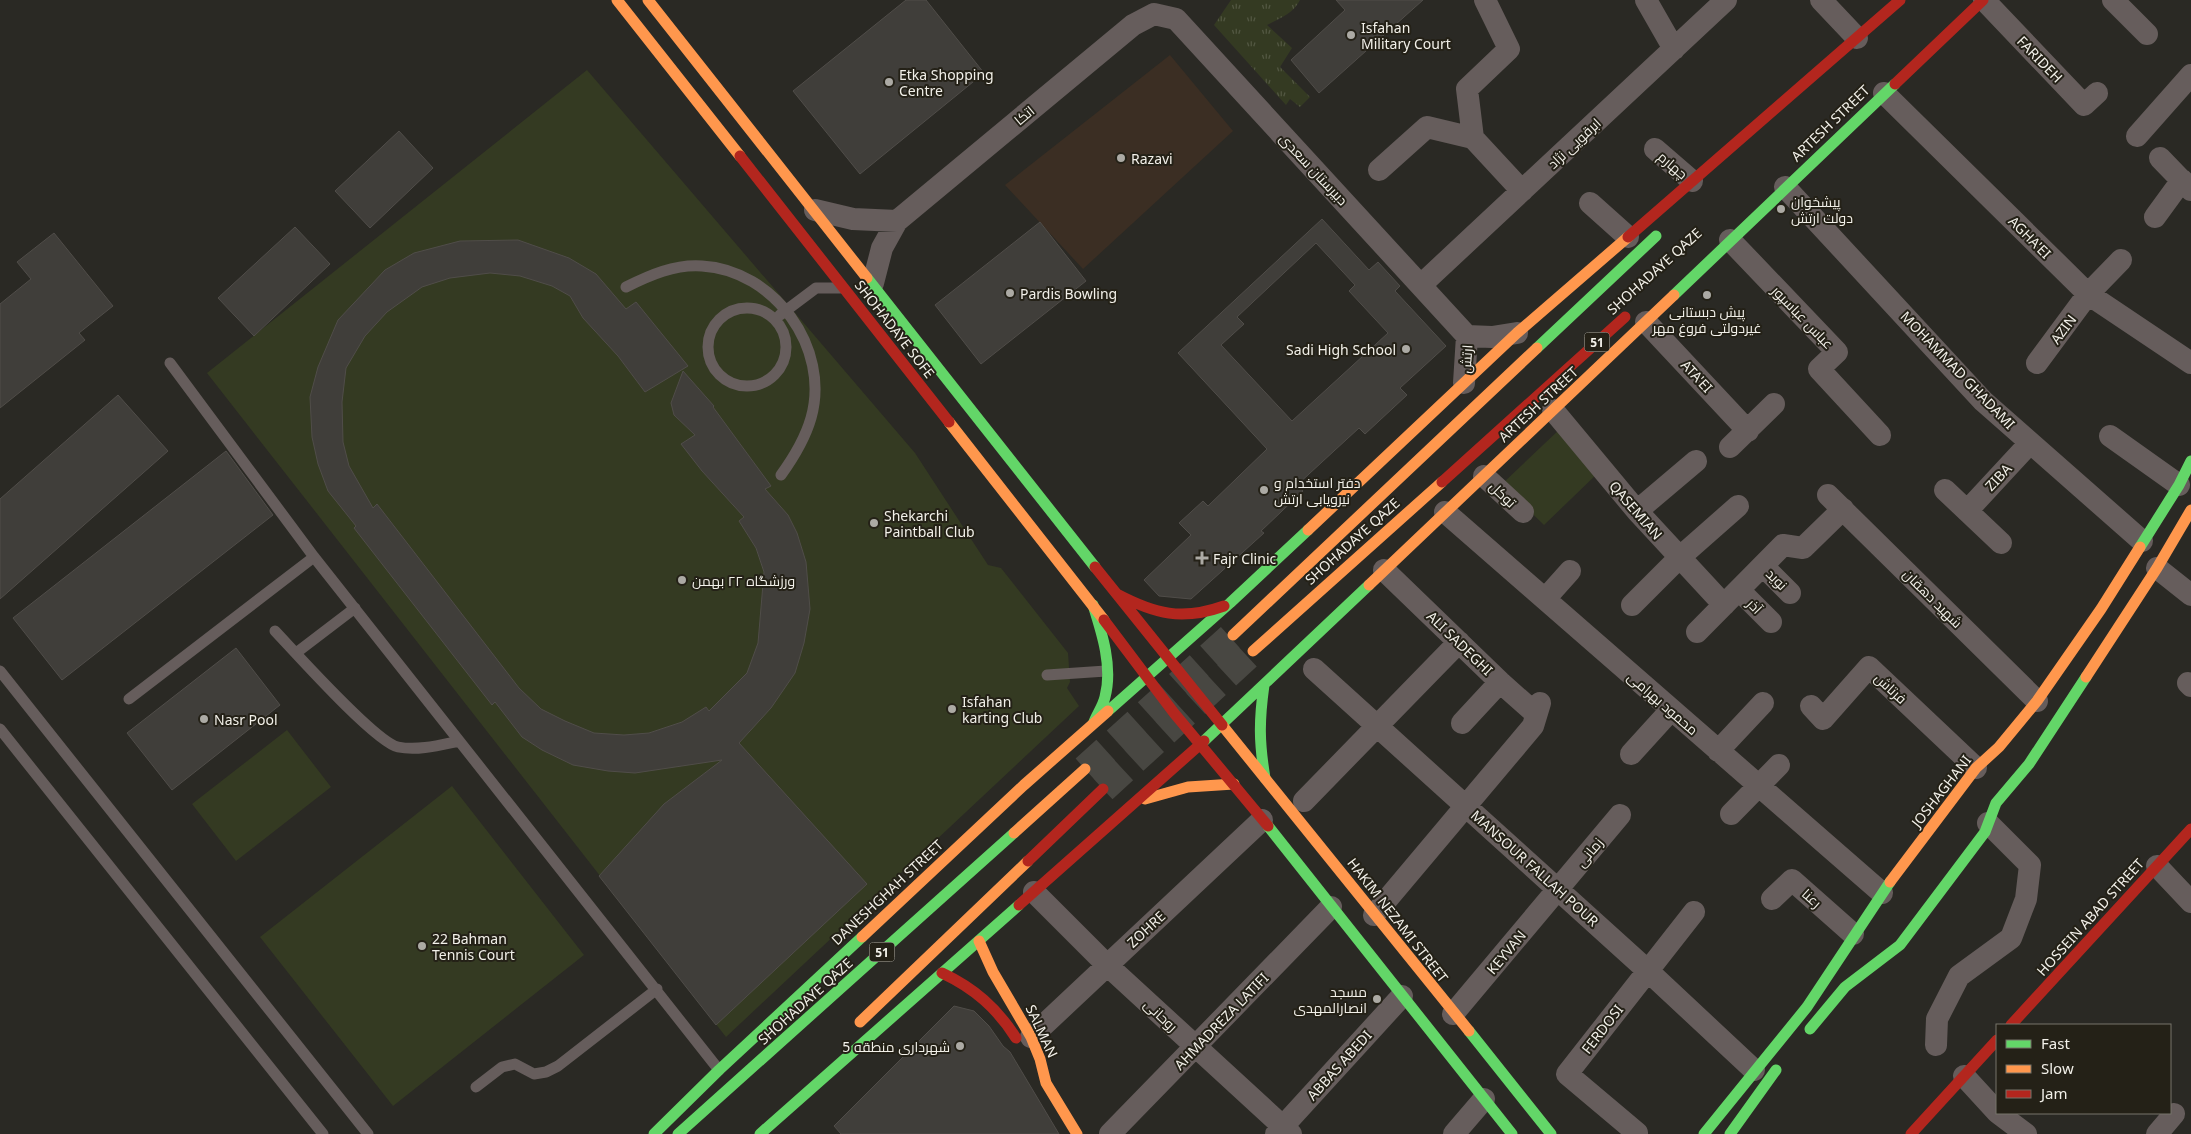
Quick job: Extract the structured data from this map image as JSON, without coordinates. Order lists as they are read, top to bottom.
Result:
{
  "streets": {
    "main road": [
      "ARTESH STREET",
      "SHOHADAYE QAZE",
      "SHOHADAYE SOFE",
      "51",
      "JOSHAGHANI",
      "DANESHGHAH STREET",
      "HOSSEIN ABAD STREET",
      "HAKIM NEZAMI STREET",
      "SALMAN"
    ],
    "street": [
      "FARIDEH",
      "اتکا",
      "ابرقویی نژاد",
      "چهارم",
      "دبیرستان سعدی",
      "AGHA'EI",
      "عباس عباسپور",
      "AZIN",
      "ارتش",
      "MOHAMMAD GHADAMI",
      "ATA'EI",
      "ZIBA",
      "توکل",
      "QASEMIAN",
      "نوید",
      "شهید دهقان",
      "آذر",
      "ALI SADEGHI",
      "فرتاش",
      "محمود بهرامی",
      "زمانی",
      "MANSOUR FALLAH POUR",
      "رعنا",
      "ZOHRE",
      "KEYVAN",
      "روحانی",
      "AHMADREZA LATIFI",
      "FERDOSI",
      "ABBAS ABEDI"
    ]
  },
  "crossings": [
    ["FARIDEH", "ARTESH STREET"],
    ["اتکا", "دبیرستان سعدی"],
    ["ARTESH STREET", "AGHA'EI"],
    ["ARTESH STREET", "SHOHADAYE QAZE"],
    ["ARTESH STREET", "عباس عباسپور"],
    ["ARTESH STREET", "SHOHADAYE SOFE"],
    ["ARTESH STREET", "MOHAMMAD GHADAMI"],
    ["ARTESH STREET", "ATA'EI"],
    ["ARTESH STREET", "توکل"],
    ["ARTESH STREET", "QASEMIAN"],
    ["ARTESH STREET", "ALI SADEGHI"],
    ["ARTESH STREET", "محمود بهرامی"],
    ["ARTESH STREET", "HAKIM NEZAMI STREET"],
    ["ابرقویی نژاد", "دبیرستان سعدی"],
    ["دبیرستان سعدی", "ارتش"],
    ["AGHA'EI", "AZIN"],
    ["SHOHADAYE QAZE", "ATA'EI"],
    ["SHOHADAYE SOFE", "DANESHGHAH STREET"],
    ["SHOHADAYE SOFE", "HAKIM NEZAMI STREET"],
    ["MOHAMMAD GHADAMI", "ZIBA"],
    ["MOHAMMAD GHADAMI", "JOSHAGHANI"],
    ["QASEMIAN", "آذر"],
    ["نوید", "شهید دهقان"],
    ["شهید دهقان", "JOSHAGHANI"],
    ["ALI SADEGHI", "MANSOUR FALLAH POUR"],
    ["فرتاش", "JOSHAGHANI"],
    ["محمود بهرامی", "JOSHAGHANI"],
    ["JOSHAGHANI", "MANSOUR FALLAH POUR"],
    ["JOSHAGHANI", "رعنا"],
    ["زمانی", "MANSOUR FALLAH POUR"],
    ["زمانی", "KEYVAN"],
    ["MANSOUR FALLAH POUR", "KEYVAN"],
    ["MANSOUR FALLAH POUR", "FERDOSI"],
    ["HAKIM NEZAMI STREET", "KEYVAN"],
    ["ZOHRE", "روحانی"],
    ["ZOHRE", "SALMAN"],
    ["روحانی", "AHMADREZA LATIFI"],
    ["روحانی", "ABBAS ABEDI"]
  ],
  "places": {
    "other": [
      "Isfahan Military Court",
      "Etka Shopping Centre",
      "Razavi",
      "پیشخوان دولت ارتش",
      "Pardis Bowling",
      "پیش دبستانی غیردولتی فروغ مهر",
      "Sadi High School",
      "دفتر استخدام و نیرویابی ارتش",
      "Shekarchi Paintball Club",
      "ورزشگاه ۲۲ بهمن",
      "Isfahan karting Club",
      "Nasr Pool",
      "22 Bahman Tennis Court",
      "مسجد انصارالمهدی",
      "شهرداری منطقه 5"
    ],
    "health": ["Fajr Clinic"]
  },
  "legend": ["Fast", "Slow", "Jam"]
}
